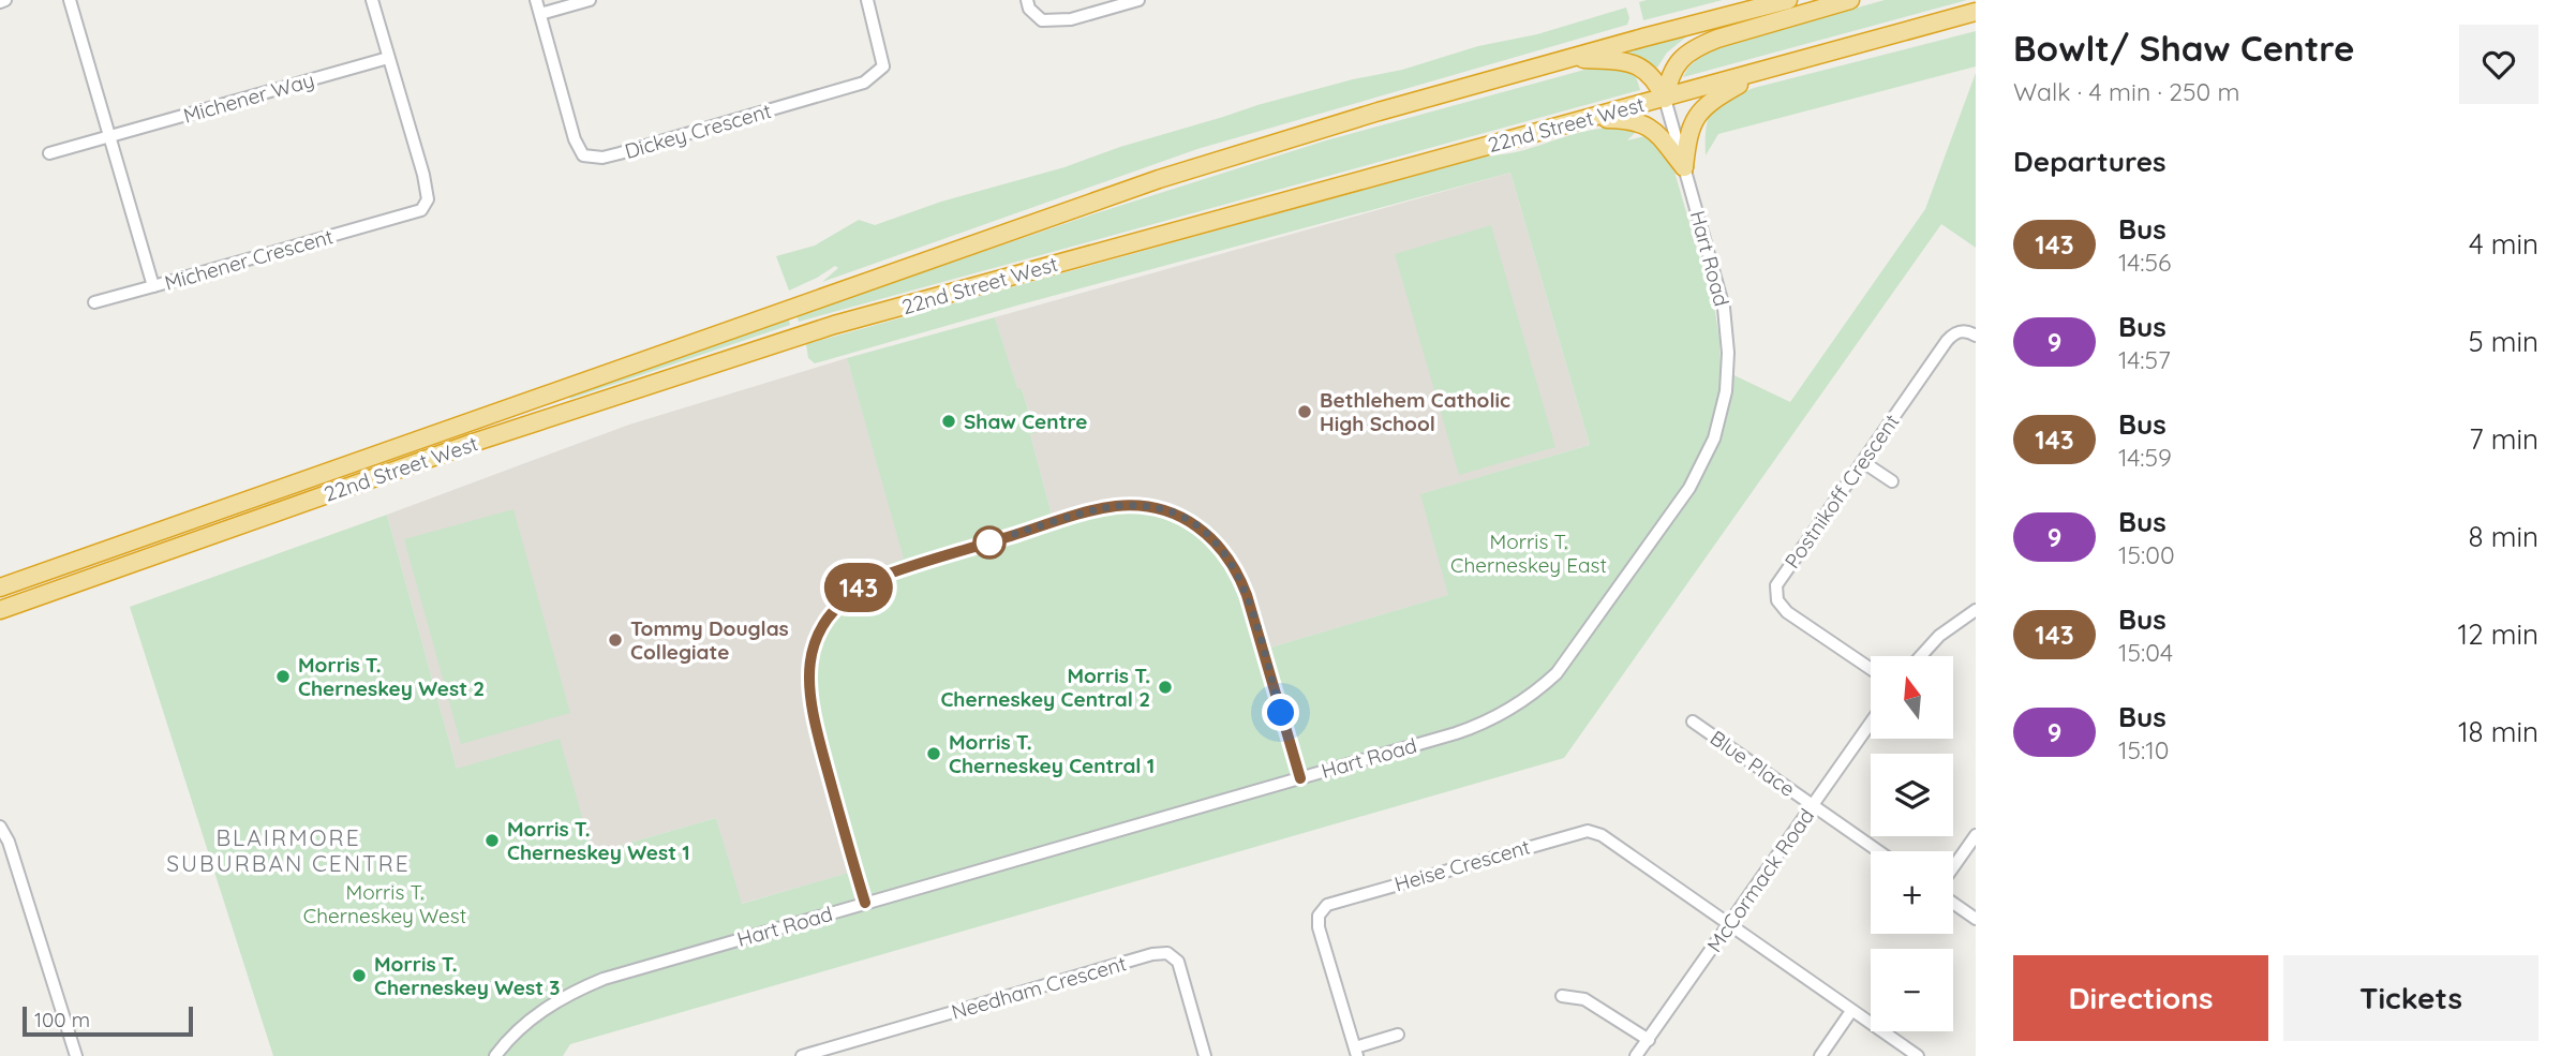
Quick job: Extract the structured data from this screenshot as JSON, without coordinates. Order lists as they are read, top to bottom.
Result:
{
  "streets": {
    "highway": ["22nd Street West"],
    "street": [
      "Michener Way",
      "Dickey Crescent",
      "Hart Road",
      "Michener Crescent",
      "Postnikoff Crescent",
      "Blue Place",
      "Heise Crescent",
      "McCormack Road",
      "Needham Crescent"
    ]
  },
  "crossings": [
    ["Michener Way", "Michener Crescent"],
    ["22nd Street West", "Hart Road"],
    ["Blue Place", "McCormack Road"],
    ["Heise Crescent", "McCormack Road"]
  ],
  "districts": ["BLAIRMORE SUBURBAN CENTRE"],
  "parks": ["Morris T. Cherneskey East", "Morris T. Cherneskey West"],
  "places": [
    "Bethlehem Catholic High School",
    "Shaw Centre",
    "Tommy Douglas Collegiate",
    "Morris T. Cherneskey West 2",
    "Morris T. Cherneskey Central 2",
    "Morris T. Cherneskey Central 1",
    "Morris T. Cherneskey West 1",
    "Morris T. Cherneskey West 3"
  ],
  "lines": ["bus line 143"],
  "scale_bar": "100 m",
  "north": "top",
  "page": {
    "on_map": "143",
    "heading": [
      ["Bowlt/ Shaw Centre", "Walk · 4 min · 250 m"],
      "Departures"
    ],
    "list": [
      {
        "mark": "143",
        "name": "Bus",
        "note": "14:56",
        "value": "4 min"
      },
      {
        "mark": "9",
        "name": "Bus",
        "note": "14:57",
        "value": "5 min"
      },
      {
        "mark": "143",
        "name": "Bus",
        "note": "14:59",
        "value": "7 min"
      },
      {
        "mark": "9",
        "name": "Bus",
        "note": "15:00",
        "value": "8 min"
      },
      {
        "mark": "143",
        "name": "Bus",
        "note": "15:04",
        "value": "12 min"
      },
      {
        "mark": "9",
        "name": "Bus",
        "note": "15:10",
        "value": "18 min"
      }
    ],
    "map_buttons": ["+", "−"],
    "buttons": ["Directions", "Tickets"],
    "scale": "100 m"
  }
}
